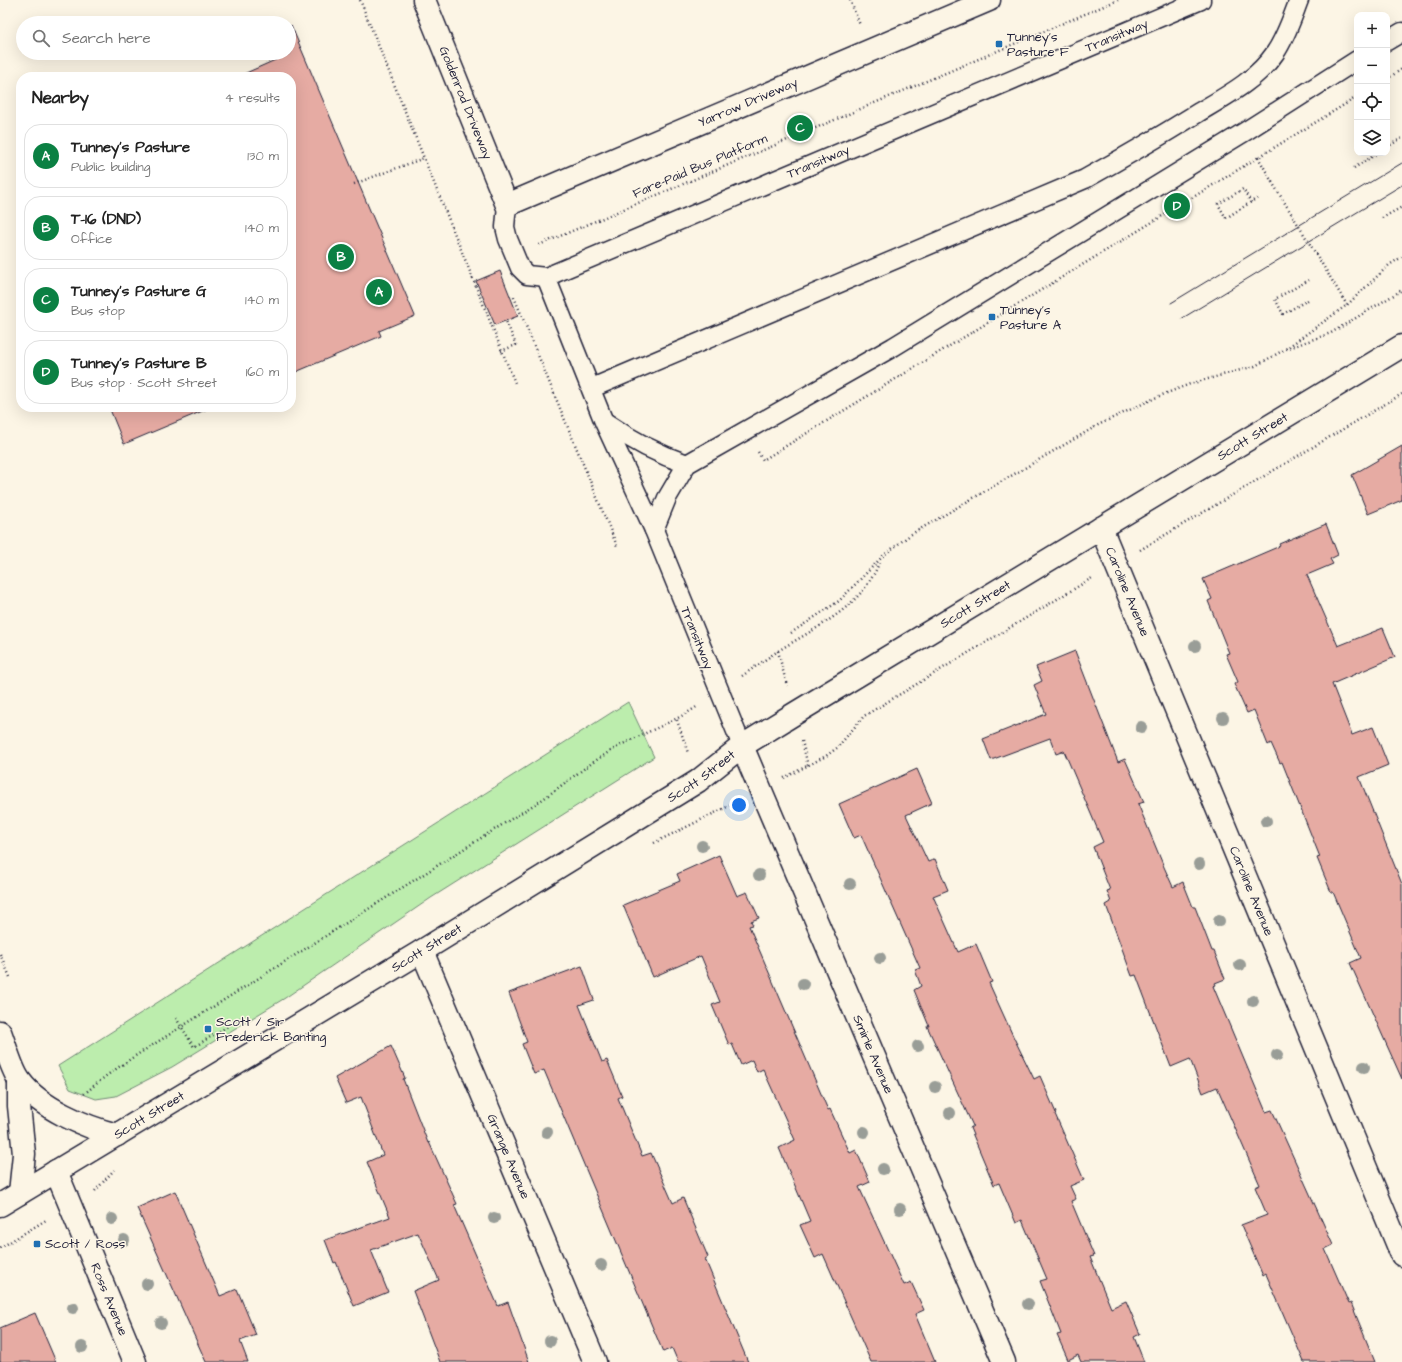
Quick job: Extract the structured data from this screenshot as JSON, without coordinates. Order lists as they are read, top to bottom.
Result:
{
  "streets": {
    "street": [
      "Goldenrod Driveway",
      "Yarrow Driveway",
      "Scott Street",
      "Caroline Avenue",
      "Smirle Avenue",
      "Grange Avenue",
      "Ross Avenue"
    ],
    "lane": ["Transitway"],
    "path": ["Fare-Paid Bus Platform"]
  },
  "crossings": [
    ["Transitway", "Scott Street"],
    ["Transitway", "Smirle Avenue"],
    ["Goldenrod Driveway", "Yarrow Driveway"],
    ["Scott Street", "Caroline Avenue"],
    ["Scott Street", "Smirle Avenue"],
    ["Scott Street", "Grange Avenue"],
    ["Scott Street", "Ross Avenue"]
  ],
  "places": {
    "transit": [
      "Tunney's Pasture F",
      "Tunney's Pasture A",
      "Scott / Sir Frederick Banting",
      "Scott / Ross"
    ]
  },
  "page": {
    "map_buttons": ["+", "−"],
    "search": "Search here",
    "heading": ["Nearby", "4 results"],
    "pins": [
      "C",
      "D",
      "B",
      "A"
    ],
    "list": [
      {
        "mark": "A",
        "name": "Tunney's Pasture",
        "note": "Public building",
        "value": "130 m"
      },
      {
        "mark": "B",
        "name": "T-16 (DND)",
        "note": "Office",
        "value": "140 m"
      },
      {
        "mark": "C",
        "name": "Tunney's Pasture G",
        "note": "Bus stop",
        "value": "140 m"
      },
      {
        "mark": "D",
        "name": "Tunney's Pasture B",
        "note": "Bus stop · Scott Street",
        "value": "160 m"
      }
    ]
  }
}
